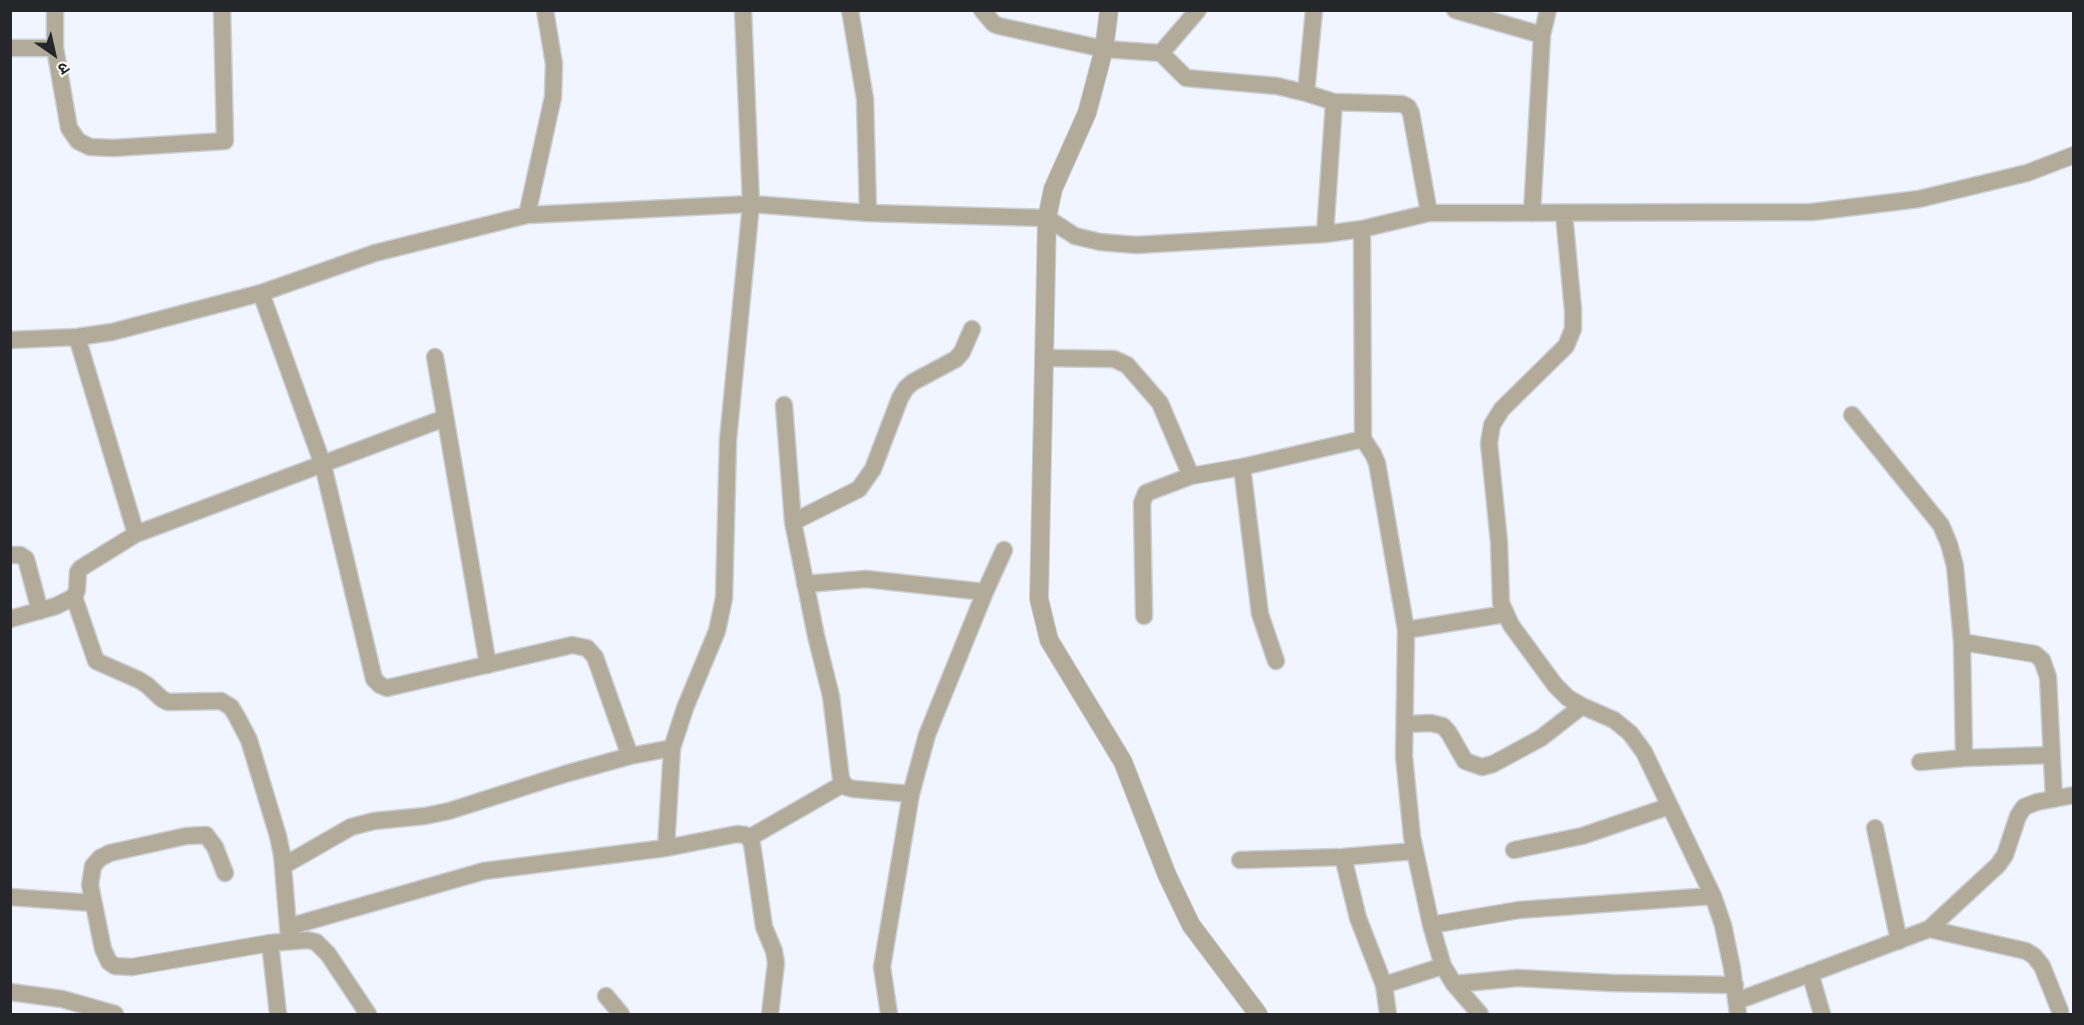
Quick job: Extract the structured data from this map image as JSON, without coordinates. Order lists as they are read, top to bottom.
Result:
{
  "north": "bottom right"
}
